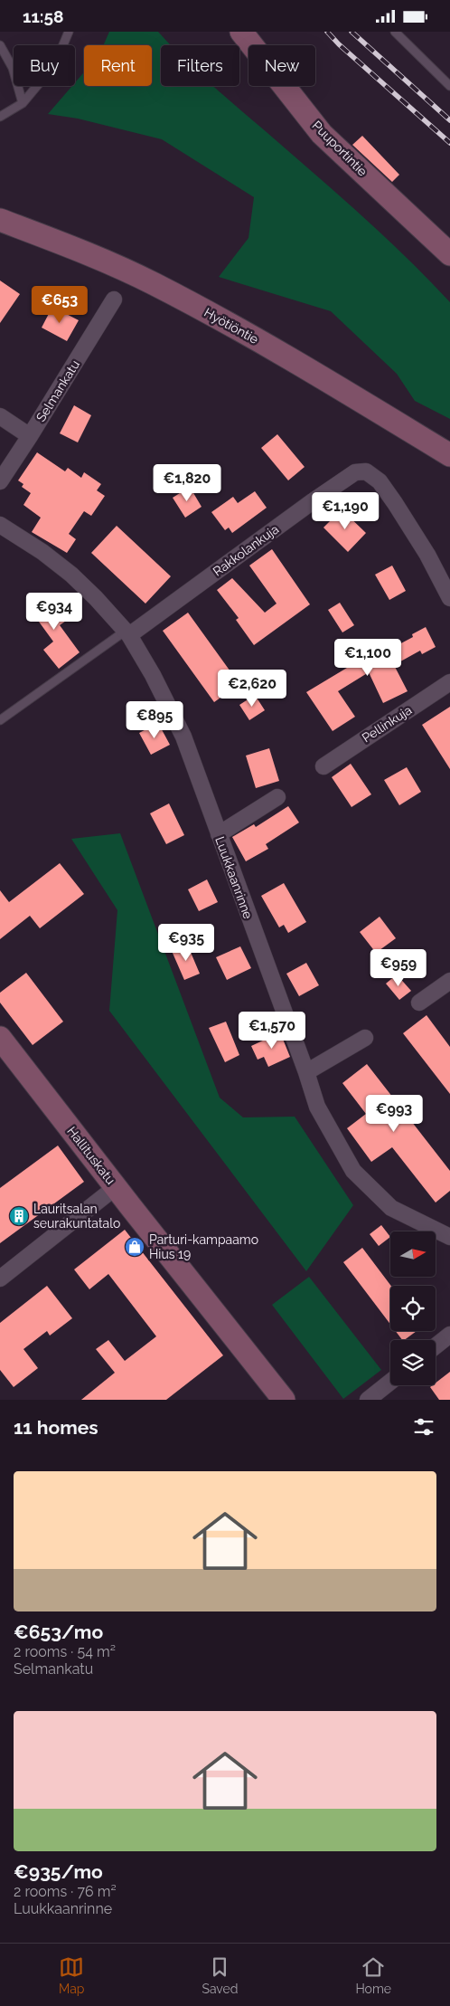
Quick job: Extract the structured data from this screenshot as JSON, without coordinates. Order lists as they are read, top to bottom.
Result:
{
  "streets": {
    "street": [
      "Puuportintie",
      "Hyötiöntie",
      "Selmankatu",
      "Rakkolankuja",
      "Pellinkuja",
      "Luukkaanrinne",
      "Hallituskatu"
    ]
  },
  "crossings": [
    ["Rakkolankuja", "Luukkaanrinne"]
  ],
  "places": {
    "building": ["Lauritsalan seurakuntatalo"],
    "shop": ["Parturi-kampaamo Hius 19"]
  },
  "north": "right",
  "page": {
    "status": "11:58",
    "chip": [
      "Buy",
      "Rent",
      "Filters",
      "New"
    ],
    "price": [
      "€653",
      "€1,820",
      "€1,190",
      "€934",
      "€1,100",
      "€2,620",
      "€895",
      "€935",
      "€959",
      "€1,570",
      "€993"
    ],
    "heading": "11 homes",
    "list": [
      {
        "name": "€653/mo",
        "note": "2 rooms · 54 m² · Selmankatu"
      },
      {
        "name": "€935/mo",
        "note": "2 rooms · 76 m² · Luukkaanrinne"
      }
    ],
    "tabs": ["Map", "Saved", "Home"]
  }
}
